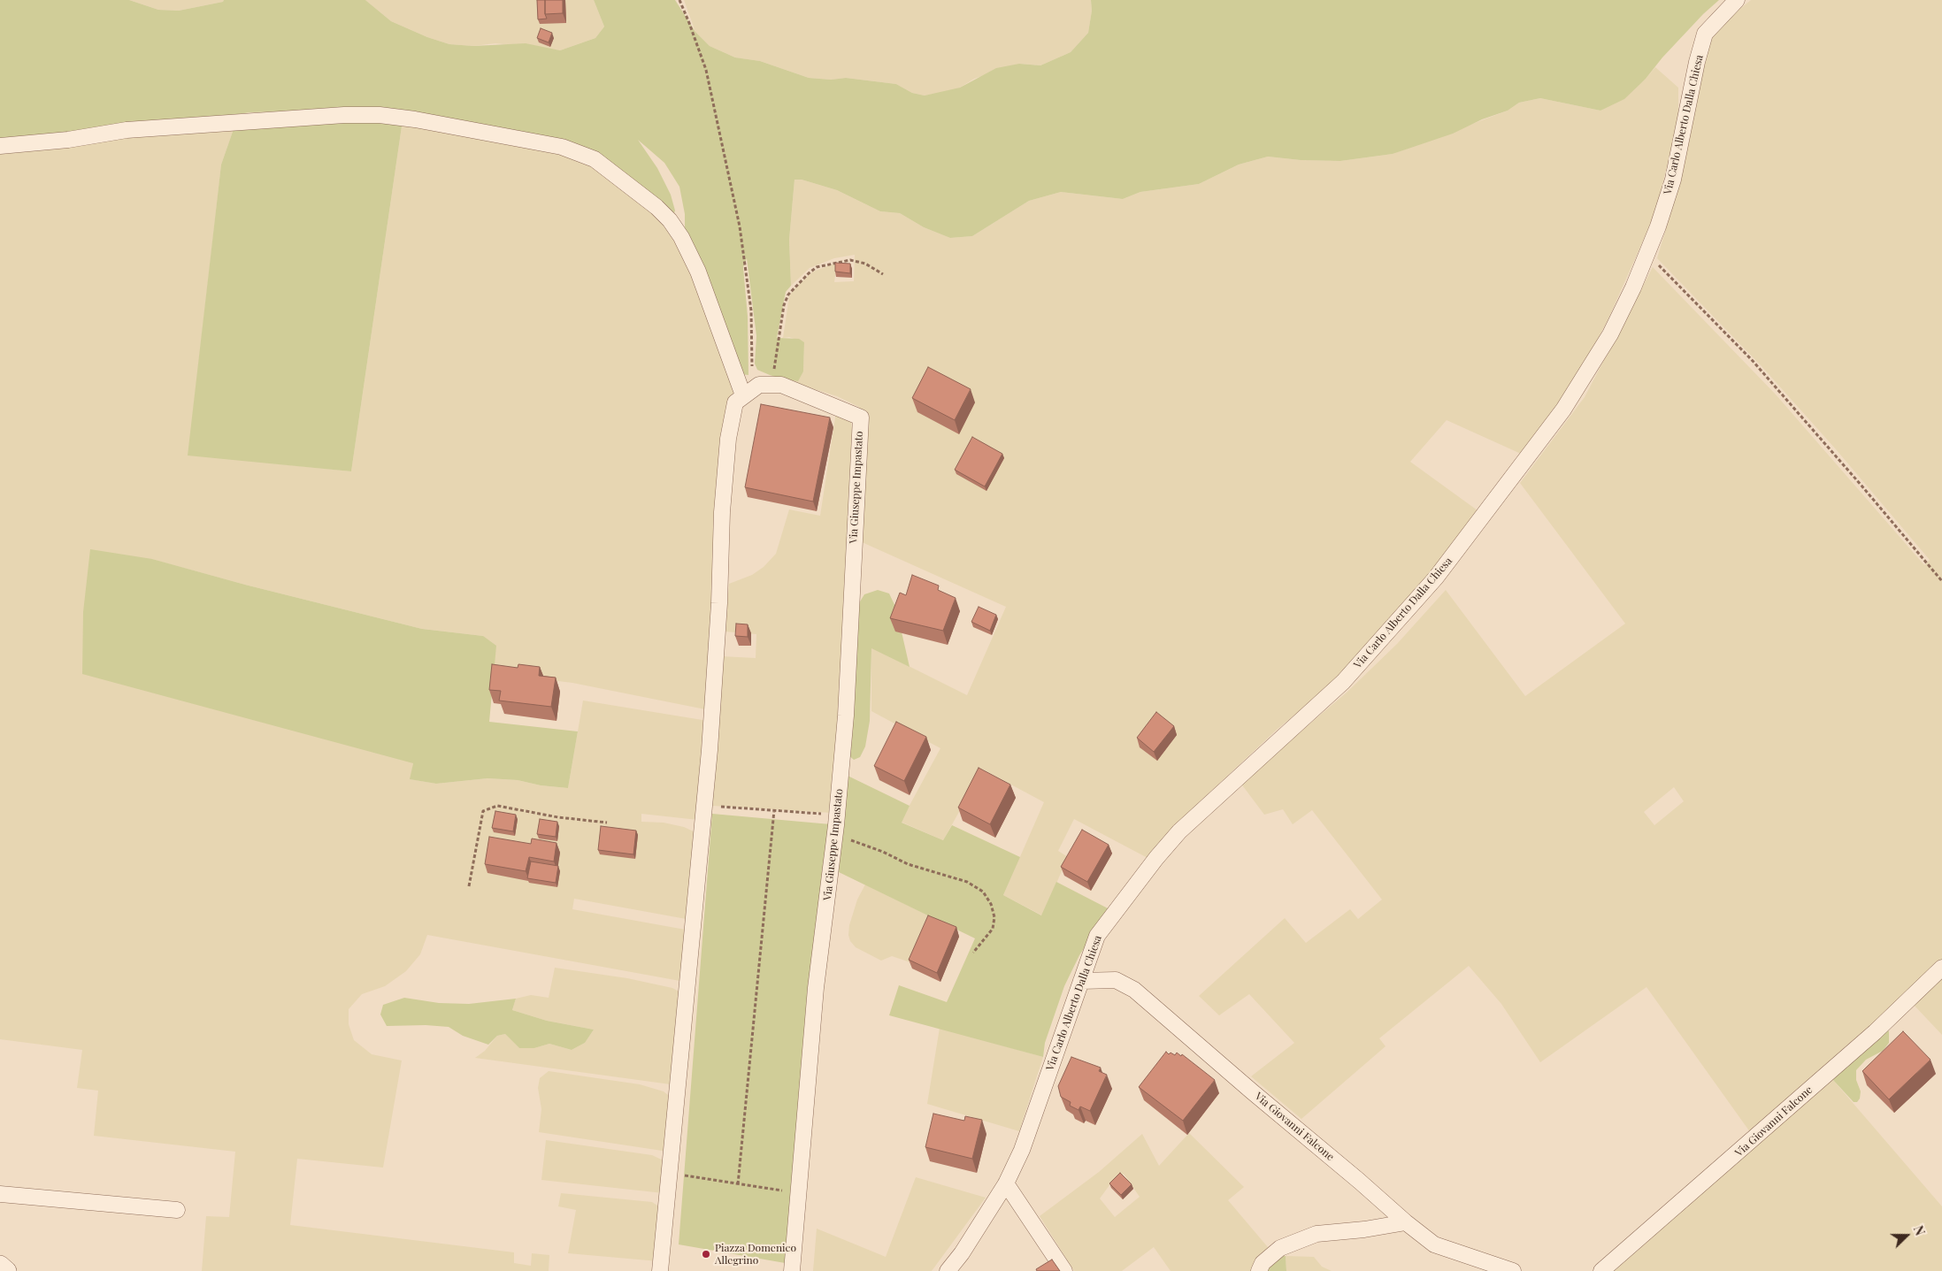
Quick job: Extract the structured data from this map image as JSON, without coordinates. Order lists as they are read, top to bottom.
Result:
{
  "streets": {
    "street": ["Via Carlo Alberto Dalla Chiesa", "Via Giuseppe Impastato", "Via Giovanni Falcone"]
  },
  "crossings": [
    ["Via Carlo Alberto Dalla Chiesa", "Via Giovanni Falcone"]
  ],
  "places": ["Piazza Domenico Allegrino"],
  "north": "right"
}
